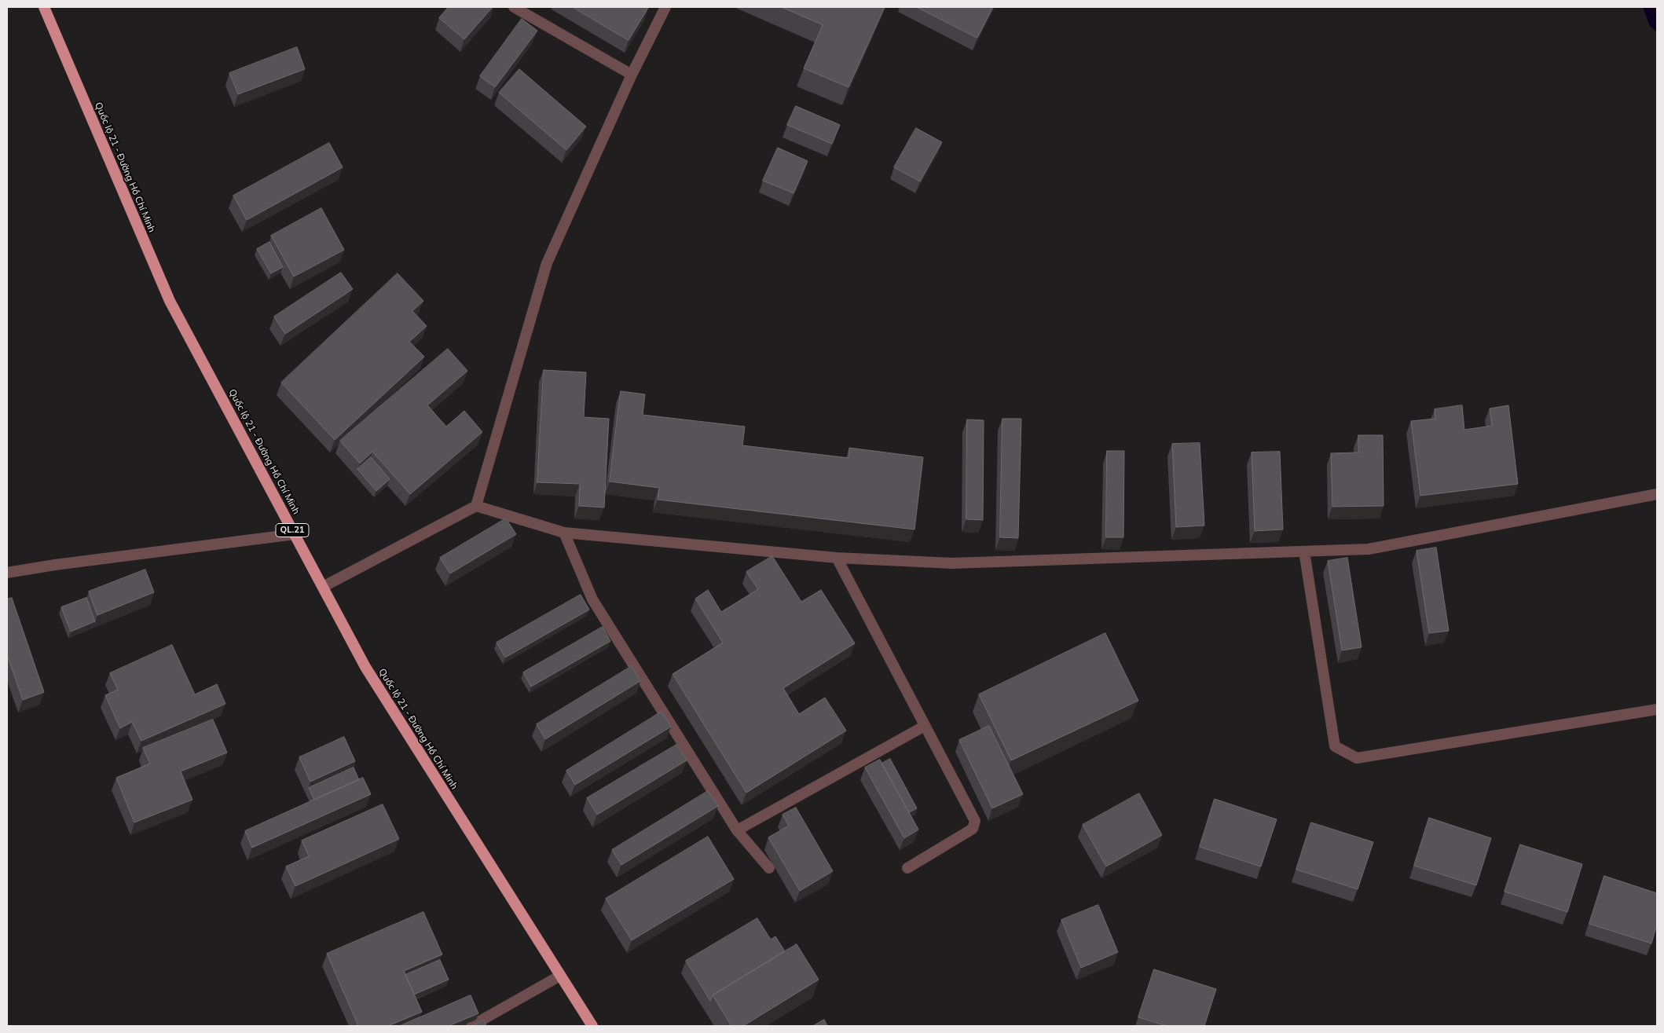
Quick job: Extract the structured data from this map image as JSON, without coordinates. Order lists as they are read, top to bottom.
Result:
{
  "streets": {
    "highway": ["Quốc lộ 21 - Đường Hồ Chí Minh", "QL.21"]
  }
}
